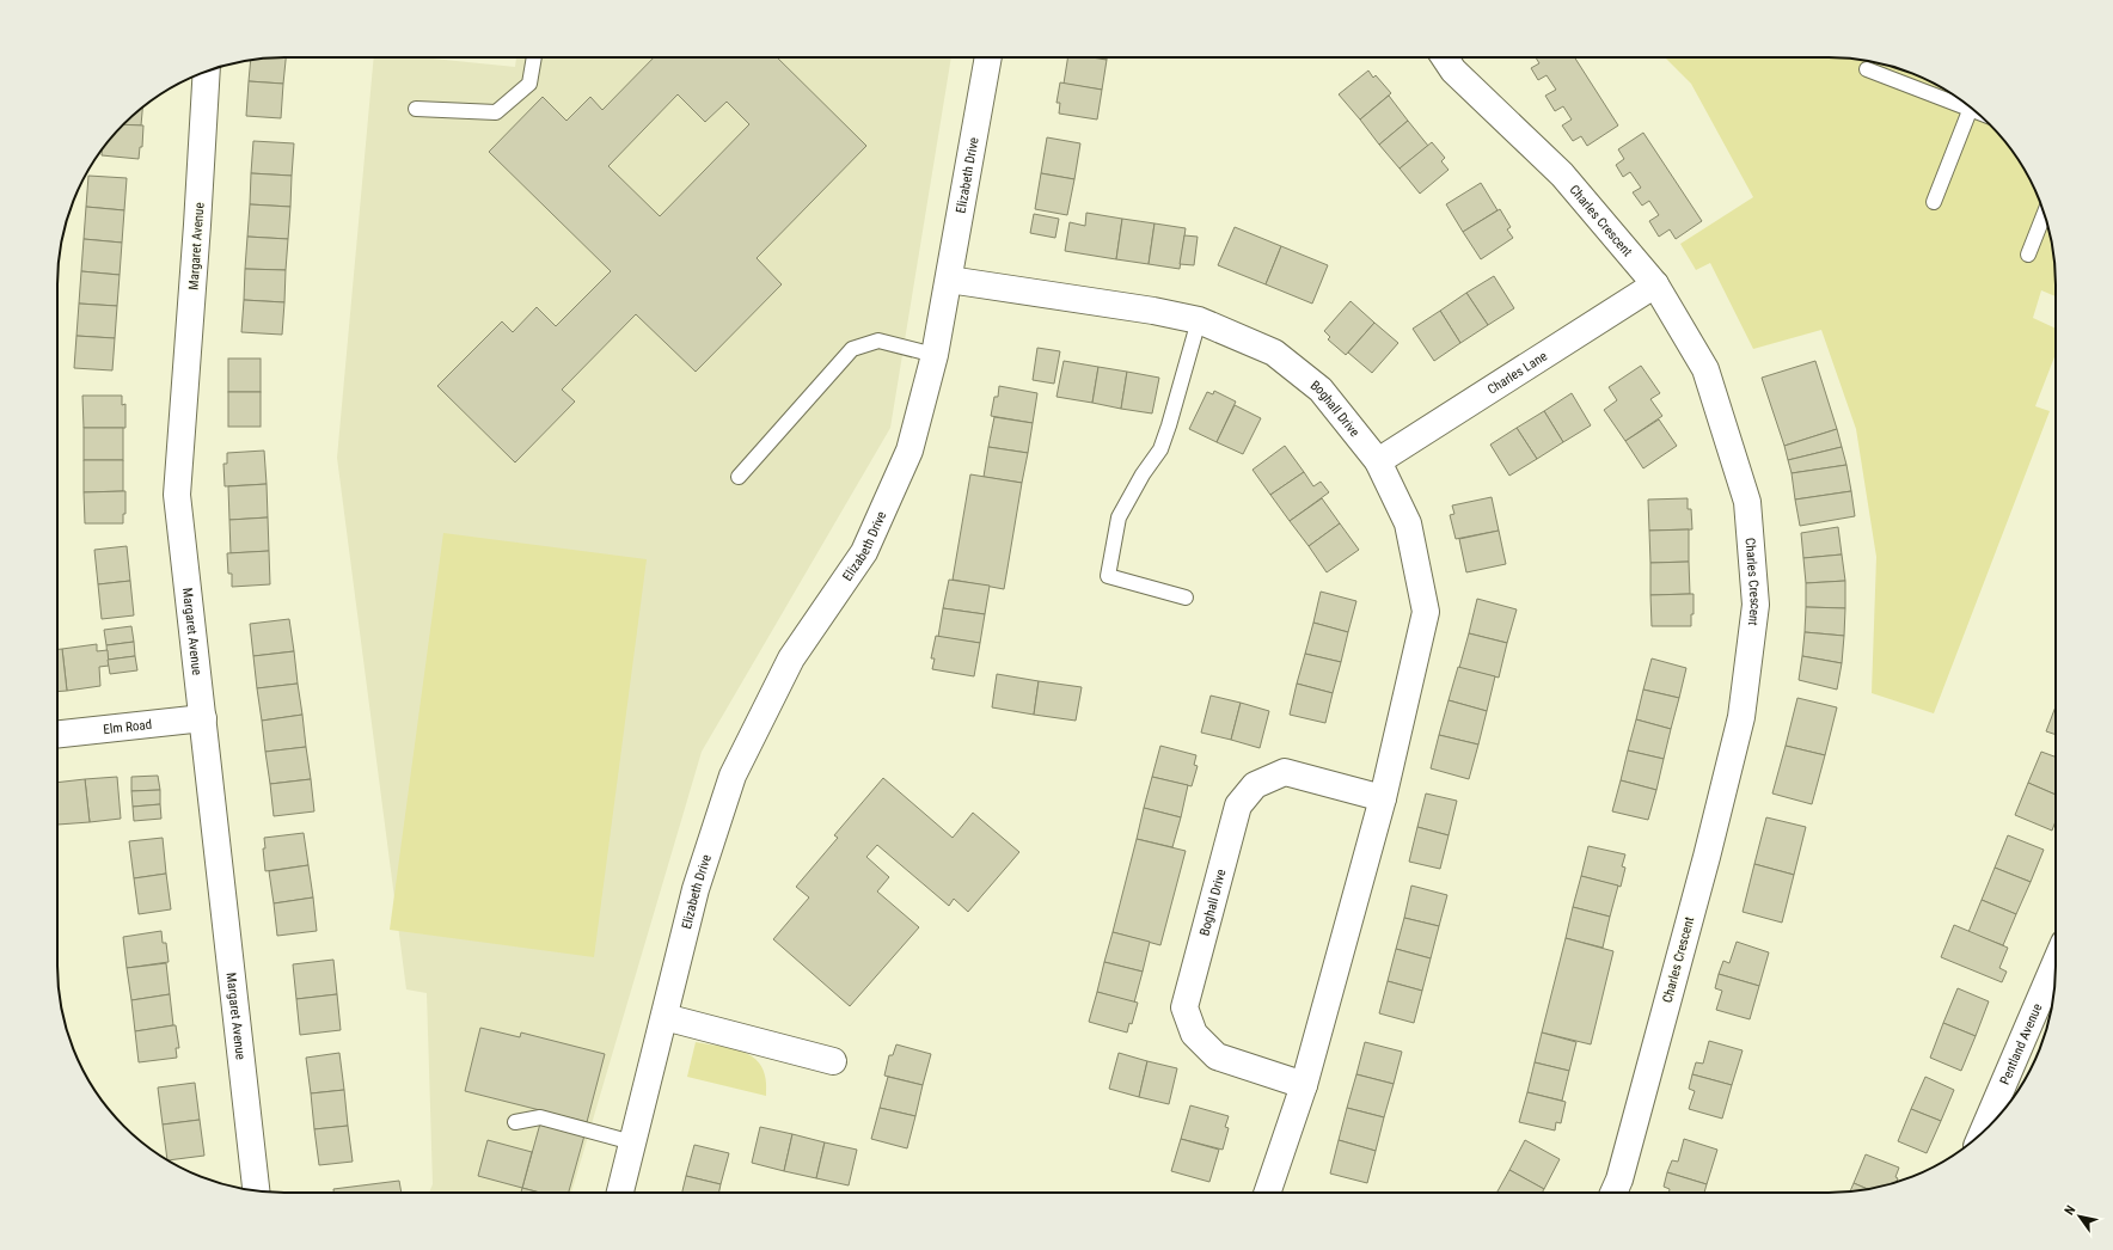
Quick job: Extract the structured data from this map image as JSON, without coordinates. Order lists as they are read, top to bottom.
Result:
{
  "streets": {
    "street": [
      "Elizabeth Drive",
      "Charles Crescent",
      "Margaret Avenue",
      "Charles Lane",
      "Boghall Drive",
      "Elm Road",
      "Pentland Avenue"
    ]
  },
  "crossings": [
    ["Elizabeth Drive", "Boghall Drive"],
    ["Charles Crescent", "Charles Lane"],
    ["Margaret Avenue", "Elm Road"],
    ["Charles Lane", "Boghall Drive"]
  ],
  "north": "top left"
}
